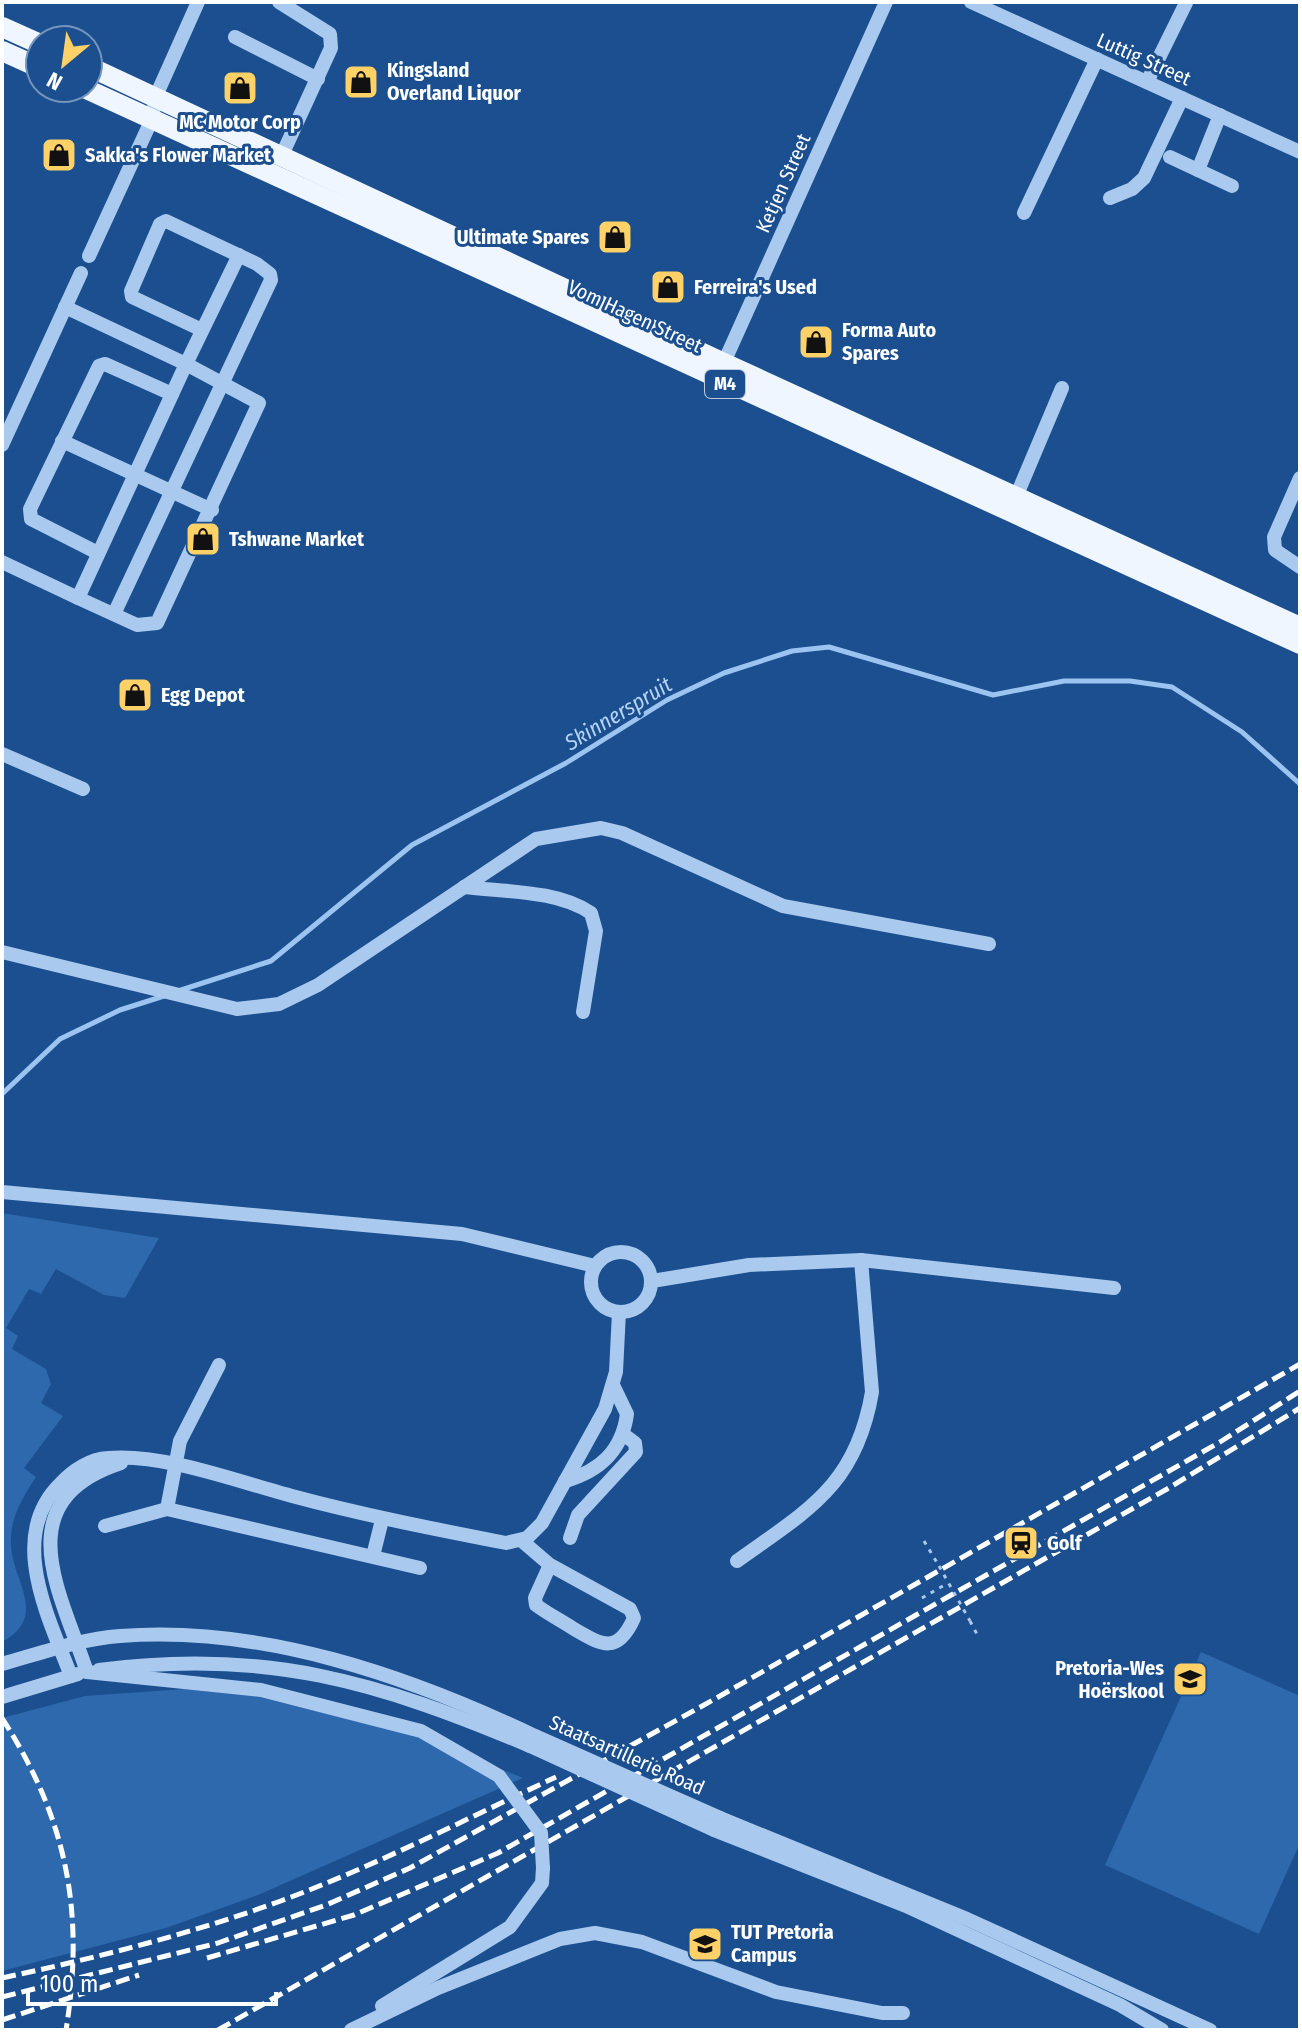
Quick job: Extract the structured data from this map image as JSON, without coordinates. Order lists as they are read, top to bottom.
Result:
{
  "streets": {
    "main road": ["Vom Hagen Street", "M4"],
    "street": ["Luttig Street", "Ketjen Street", "Staatsartillerie Road"]
  },
  "crossings": [
    ["Ketjen Street", "Vom Hagen Street"]
  ],
  "water": ["Skinnerspruit"],
  "places": {
    "shop": [
      "Kingsland Overland Liquor",
      "MC Motor Corp",
      "Sakka's Flower Market",
      "Ultimate Spares",
      "Ferreira's Used",
      "Forma Auto Spares",
      "Tshwane Market",
      "Egg Depot"
    ],
    "station": ["Golf"],
    "school or university": ["Pretoria-Wes Hoërskool", "TUT Pretoria Campus"]
  },
  "scale_bar": "100 m",
  "north": "bottom left"
}
